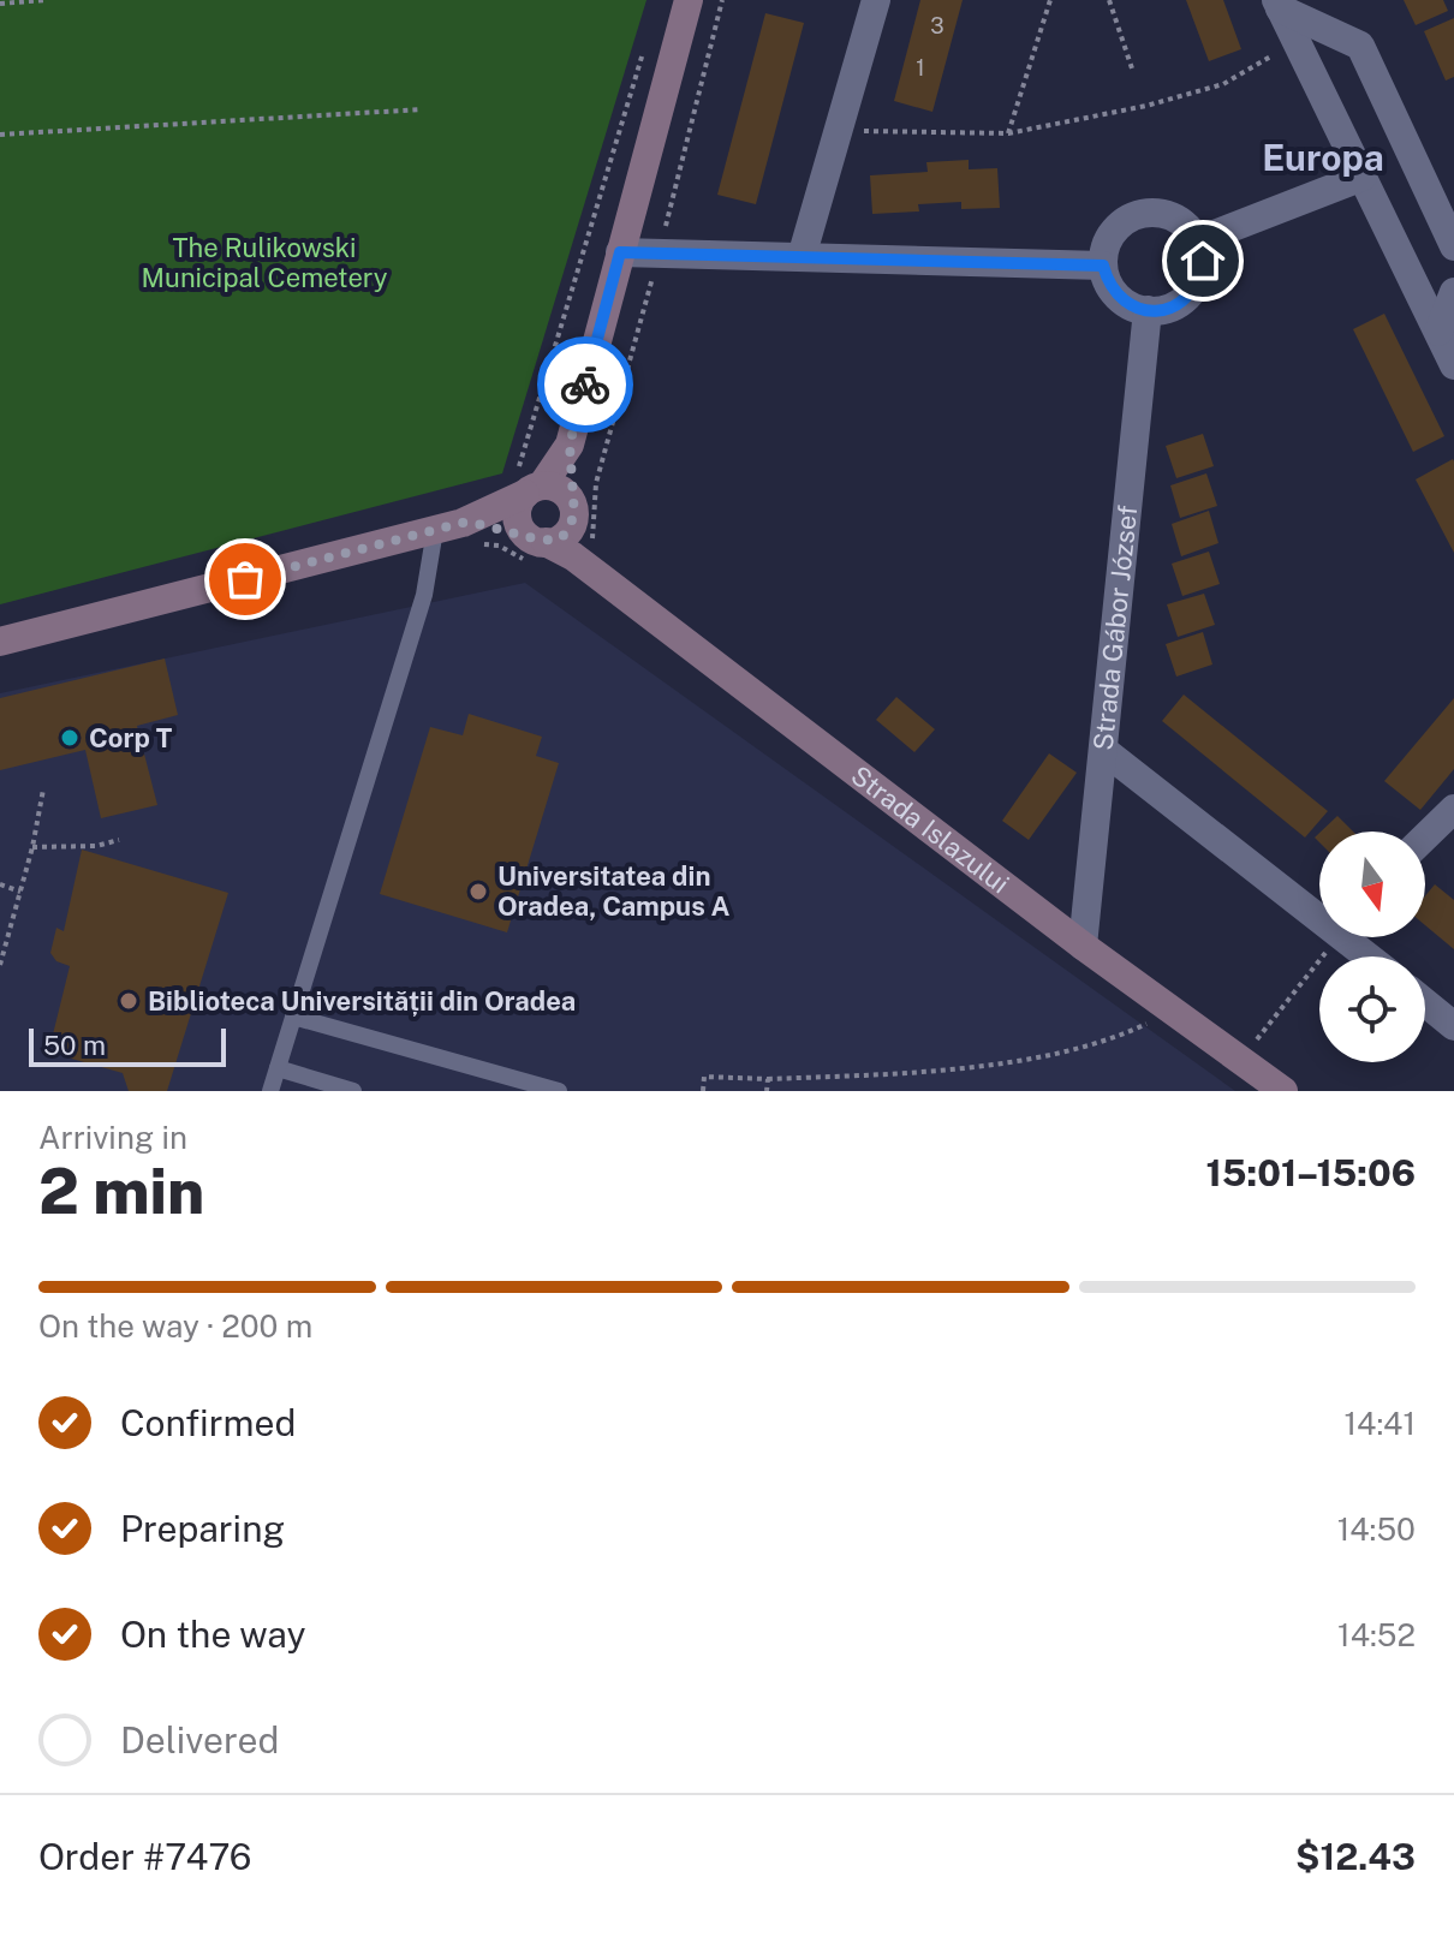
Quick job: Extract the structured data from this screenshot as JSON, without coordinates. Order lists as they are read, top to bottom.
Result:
{
  "streets": {
    "main road": ["Strada Islazului"],
    "street": ["Strada Gábor József"]
  },
  "crossings": [
    ["Strada Gábor József", "Strada Islazului"]
  ],
  "districts": ["Europa"],
  "parks": ["The Rulikowski Municipal Cemetery"],
  "places": ["Corp T", "Universitatea din Oradea, Campus A", "Biblioteca Universității din Oradea"],
  "house_numbers": ["3", "1"],
  "scale_bar": "50 m",
  "north": "bottom",
  "page": {
    "scale": "50 m",
    "heading": ["2 min", "Arriving in", "15:01–15:06"],
    "panel": ["Order #7476", "$12.43"],
    "bar": "On the way · 200 m",
    "list": [
      ["Confirmed", "14:41"],
      ["Preparing", "14:50"],
      ["On the way", "14:52"],
      "Delivered"
    ]
  }
}
